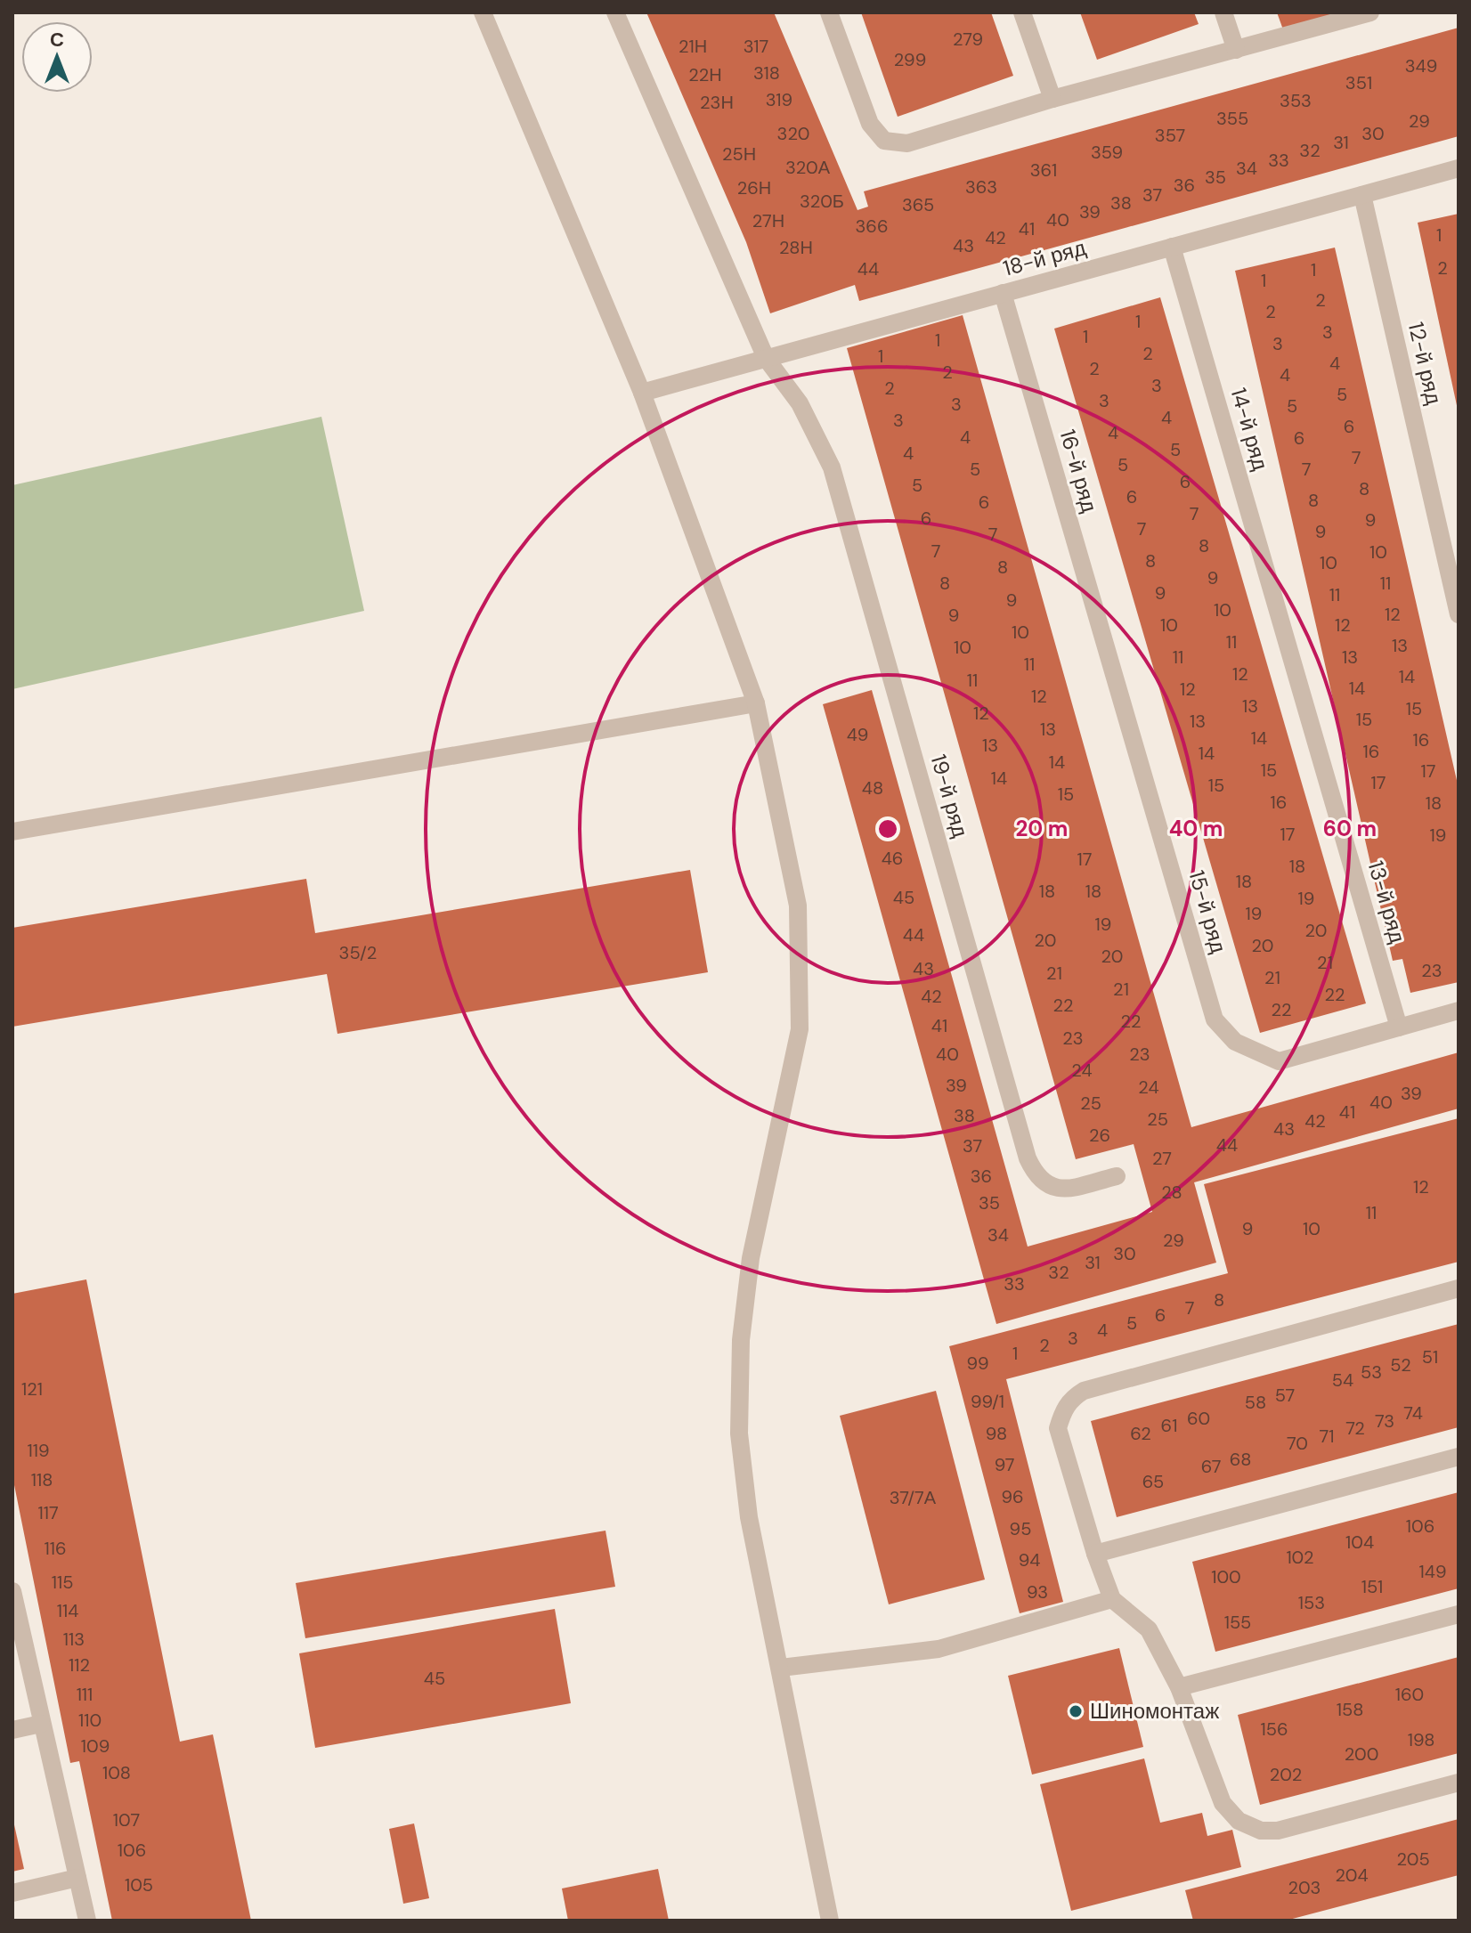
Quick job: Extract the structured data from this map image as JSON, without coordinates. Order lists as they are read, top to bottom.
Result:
{
  "streets": {
    "street": [
      "18-й ряд",
      "12-й ряд",
      "14-й ряд",
      "16-й ряд",
      "19-й ряд",
      "13-й ряд",
      "15-й ряд"
    ]
  },
  "crossings": [
    ["18-й ряд", "12-й ряд"],
    ["18-й ряд", "14-й ряд"],
    ["18-й ряд", "16-й ряд"],
    ["18-й ряд", "19-й ряд"],
    ["14-й ряд", "13-й ряд"],
    ["16-й ряд", "15-й ряд"],
    ["13-й ряд", "15-й ряд"]
  ],
  "places": ["Шиномонтаж"],
  "house_numbers": [
    "279",
    "21Н",
    "317",
    "299",
    "349",
    "318",
    "22Н",
    "351",
    "319",
    "353",
    "23Н",
    "355",
    "29",
    "320",
    "30",
    "357",
    "31",
    "32",
    "359",
    "25Н",
    "33",
    "320А",
    "34",
    "361",
    "35",
    "36",
    "363",
    "26Н",
    "37",
    "320Б",
    "38",
    "365",
    "39",
    "40",
    "27Н",
    "366",
    "41",
    "1",
    "42",
    "43",
    "28Н",
    "2",
    "44",
    "1",
    "1",
    "2",
    "2",
    "1",
    "3",
    "1",
    "1",
    "3",
    "2",
    "1",
    "4",
    "2",
    "2",
    "4",
    "3",
    "2",
    "5",
    "3",
    "3",
    "5",
    "4",
    "3",
    "6",
    "4",
    "4",
    "6",
    "5",
    "4",
    "7",
    "5",
    "5",
    "7",
    "6",
    "5",
    "8",
    "6",
    "8",
    "6",
    "7",
    "6",
    "9",
    "7",
    "9",
    "7",
    "8",
    "7",
    "10",
    "8",
    "10",
    "8",
    "9",
    "8",
    "11",
    "9",
    "11",
    "9",
    "10",
    "12",
    "9",
    "10",
    "12",
    "10",
    "11",
    "13",
    "10",
    "11",
    "13",
    "11",
    "12",
    "14",
    "11",
    "14",
    "12",
    "12",
    "13",
    "15",
    "12",
    "15",
    "13",
    "13",
    "49",
    "14",
    "16",
    "13",
    "16",
    "14",
    "14",
    "15",
    "17",
    "14",
    "17",
    "15",
    "48",
    "15",
    "16",
    "18",
    "17",
    "19",
    "46",
    "17",
    "18",
    "18",
    "18",
    "18",
    "45",
    "19",
    "19",
    "19",
    "20",
    "44",
    "20",
    "20",
    "35/2",
    "20",
    "21",
    "43",
    "23",
    "21",
    "21",
    "21",
    "22",
    "42",
    "22",
    "22",
    "22",
    "41",
    "23",
    "40",
    "23",
    "24",
    "39",
    "24",
    "39",
    "40",
    "25",
    "41",
    "38",
    "25",
    "42",
    "43",
    "26",
    "44",
    "37",
    "27",
    "36",
    "12",
    "28",
    "35",
    "11",
    "9",
    "10",
    "34",
    "29",
    "30",
    "31",
    "32",
    "33",
    "8",
    "7",
    "6",
    "5",
    "4",
    "3",
    "2",
    "1",
    "51",
    "99",
    "52",
    "53",
    "54",
    "121",
    "57",
    "99/1",
    "58",
    "74",
    "60",
    "73",
    "61",
    "72",
    "98",
    "62",
    "71",
    "70",
    "119",
    "68",
    "97",
    "67",
    "118",
    "65",
    "96",
    "37/7А",
    "117",
    "106",
    "95",
    "104",
    "116",
    "102",
    "94",
    "149",
    "100",
    "115",
    "151",
    "93",
    "153",
    "114",
    "155",
    "113",
    "112",
    "45",
    "111",
    "160",
    "158",
    "110",
    "156",
    "198",
    "109",
    "200",
    "108",
    "202",
    "107",
    "106",
    "205",
    "204",
    "105",
    "203"
  ],
  "north": "top",
  "rings": ["20 m", "40 m", "60 m"]
}
